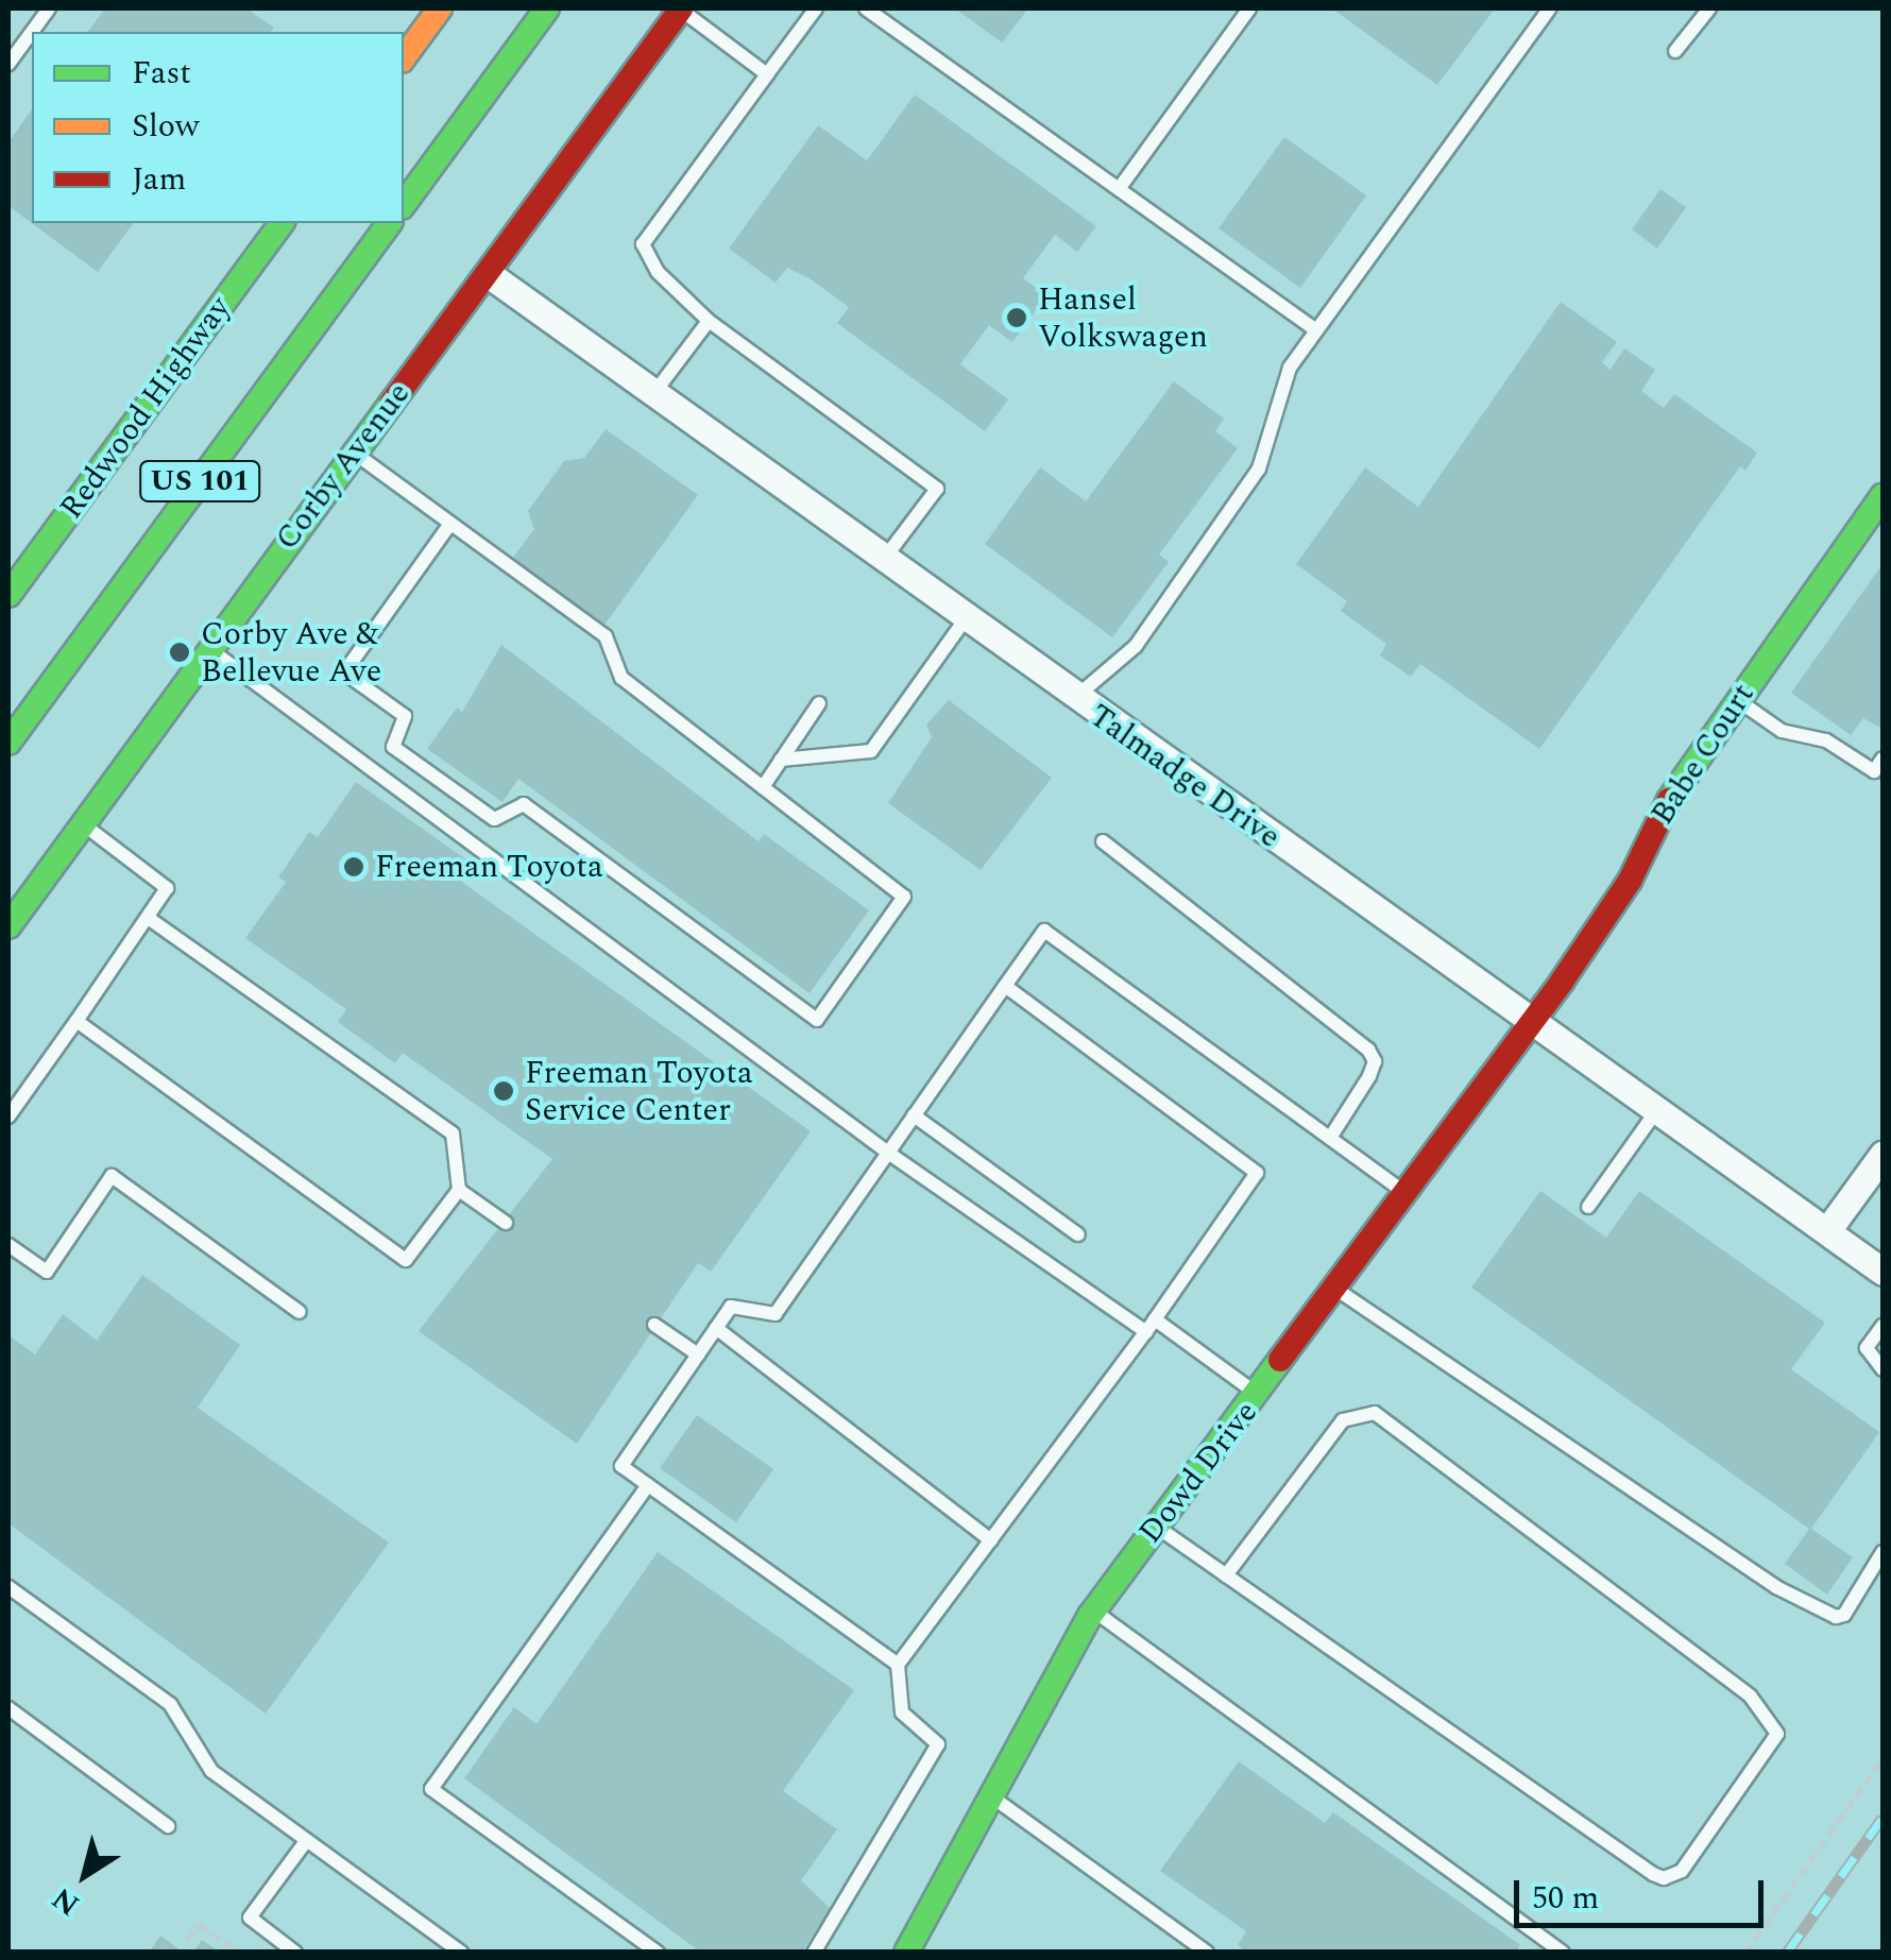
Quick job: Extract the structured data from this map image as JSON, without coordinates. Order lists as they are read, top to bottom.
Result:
{
  "streets": {
    "main road": [
      "Redwood Highway",
      "Corby Avenue",
      "US 101",
      "Babe Court",
      "Dowd Drive"
    ],
    "street": ["Talmadge Drive"]
  },
  "crossings": [
    ["Corby Avenue", "Talmadge Drive"],
    ["Babe Court", "Talmadge Drive"],
    ["Babe Court", "Dowd Drive"],
    ["Talmadge Drive", "Dowd Drive"]
  ],
  "places": [
    "Hansel Volkswagen",
    "Corby Ave & Bellevue Ave",
    "Freeman Toyota",
    "Freeman Toyota Service Center"
  ],
  "legend": ["Fast", "Slow", "Jam"],
  "scale_bar": "50 m",
  "north": "bottom left"
}
